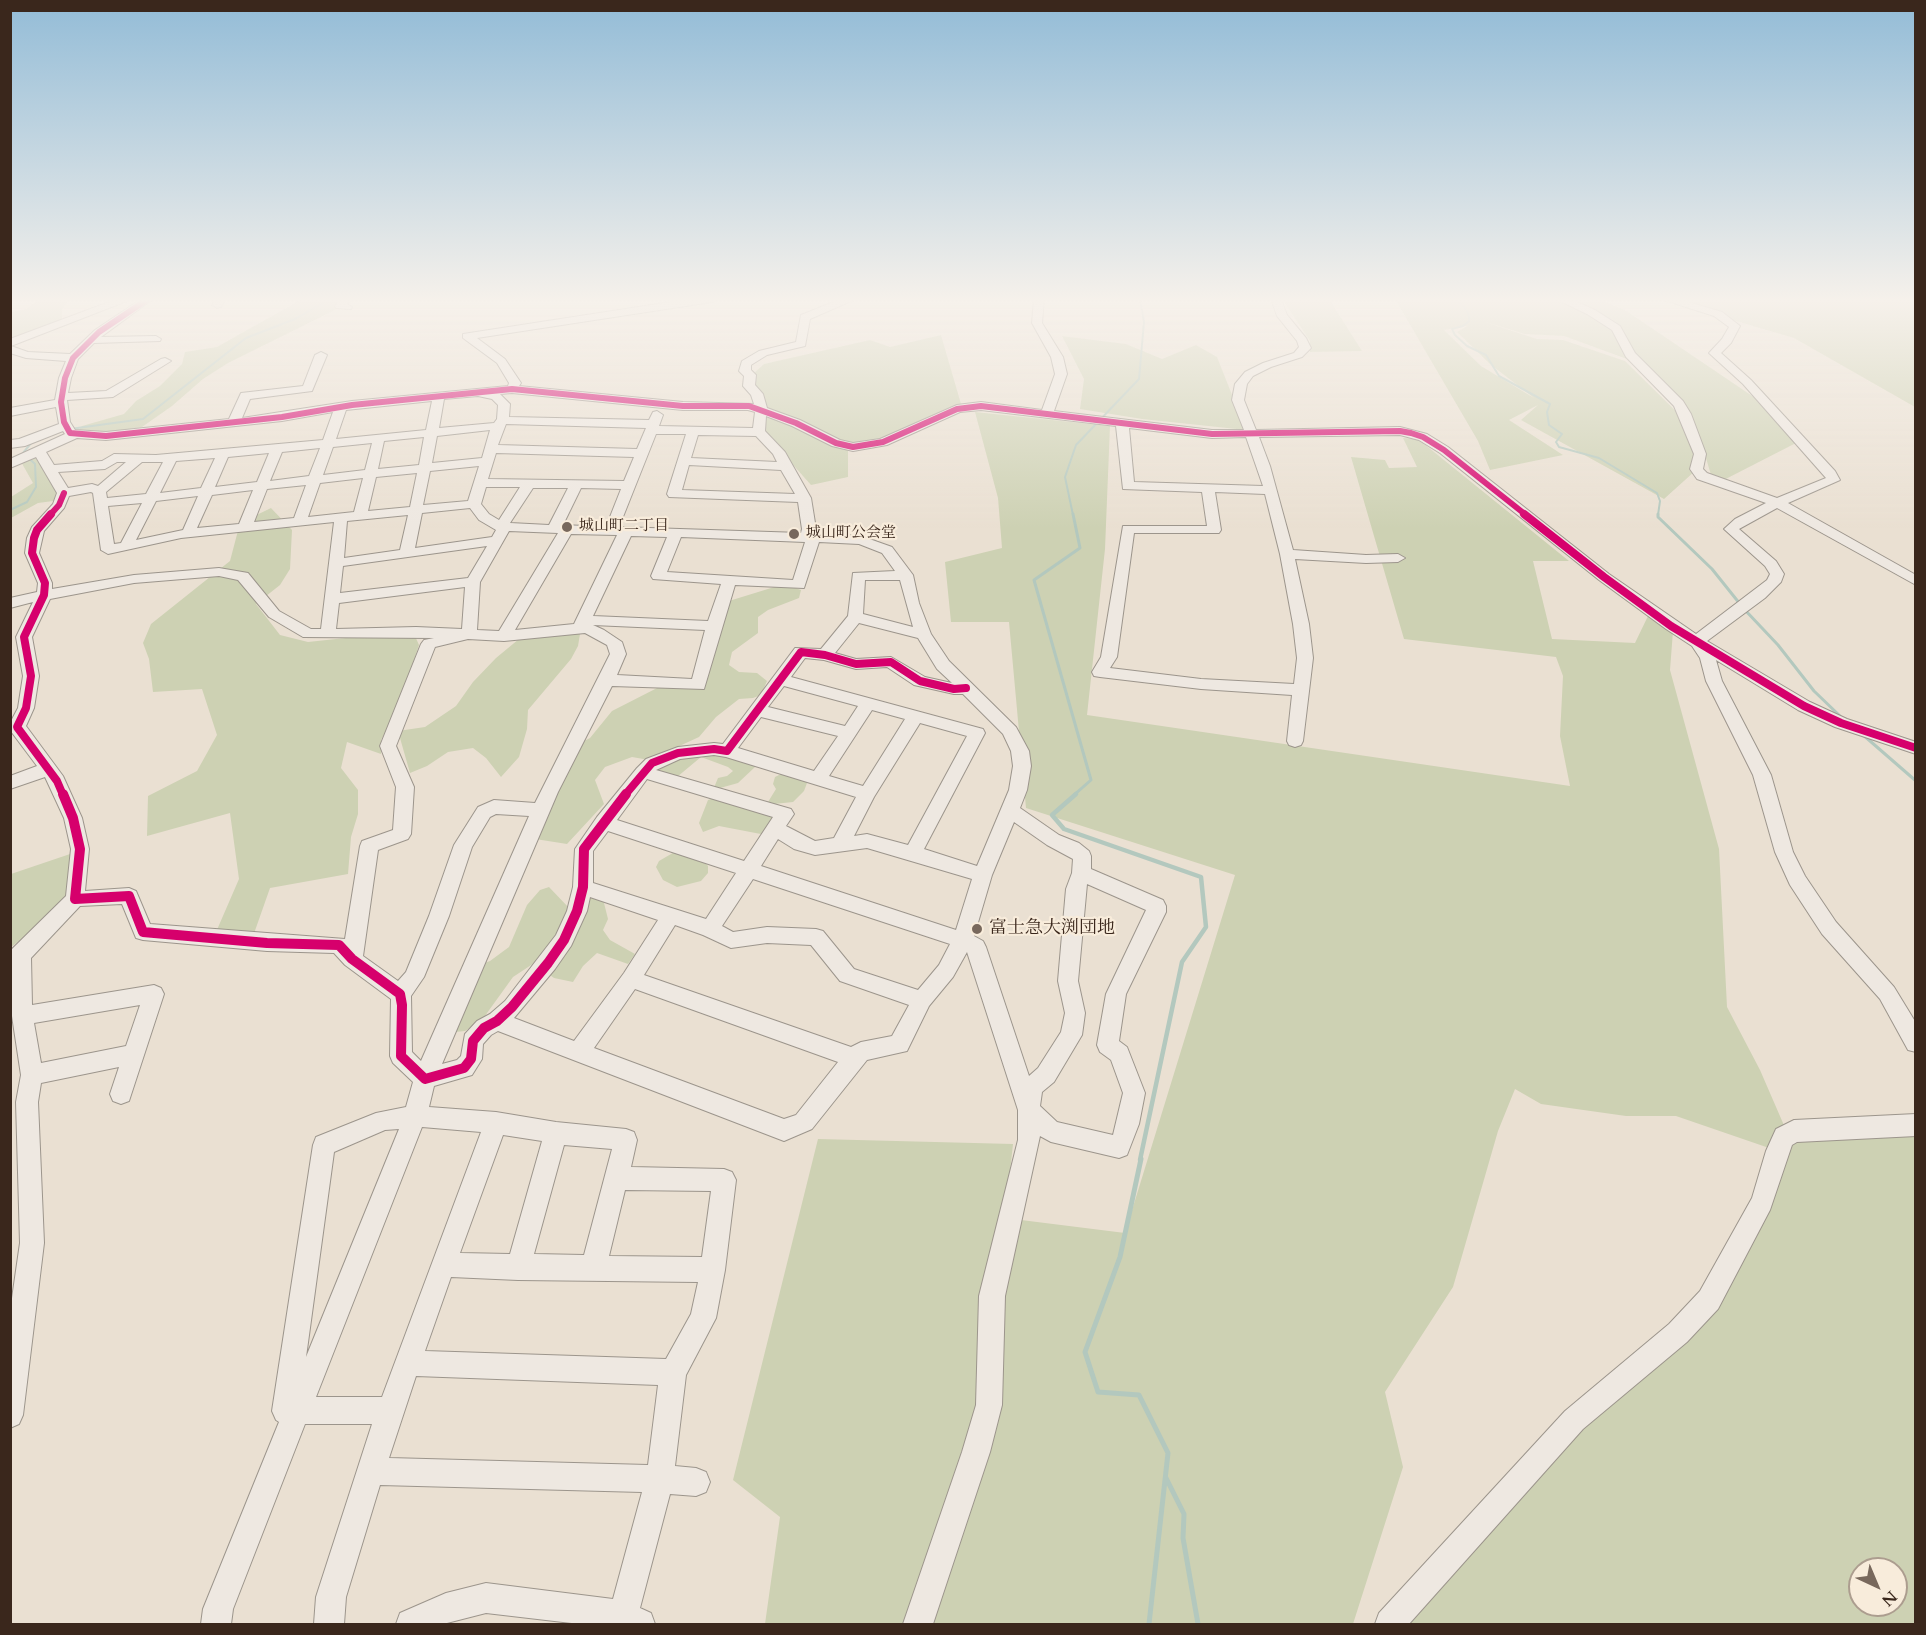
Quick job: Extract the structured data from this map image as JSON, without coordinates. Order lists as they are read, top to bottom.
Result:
{
  "places": ["城山町二丁目", "城山町公会堂", "富士急大渕団地"],
  "north": "bottom right"
}
